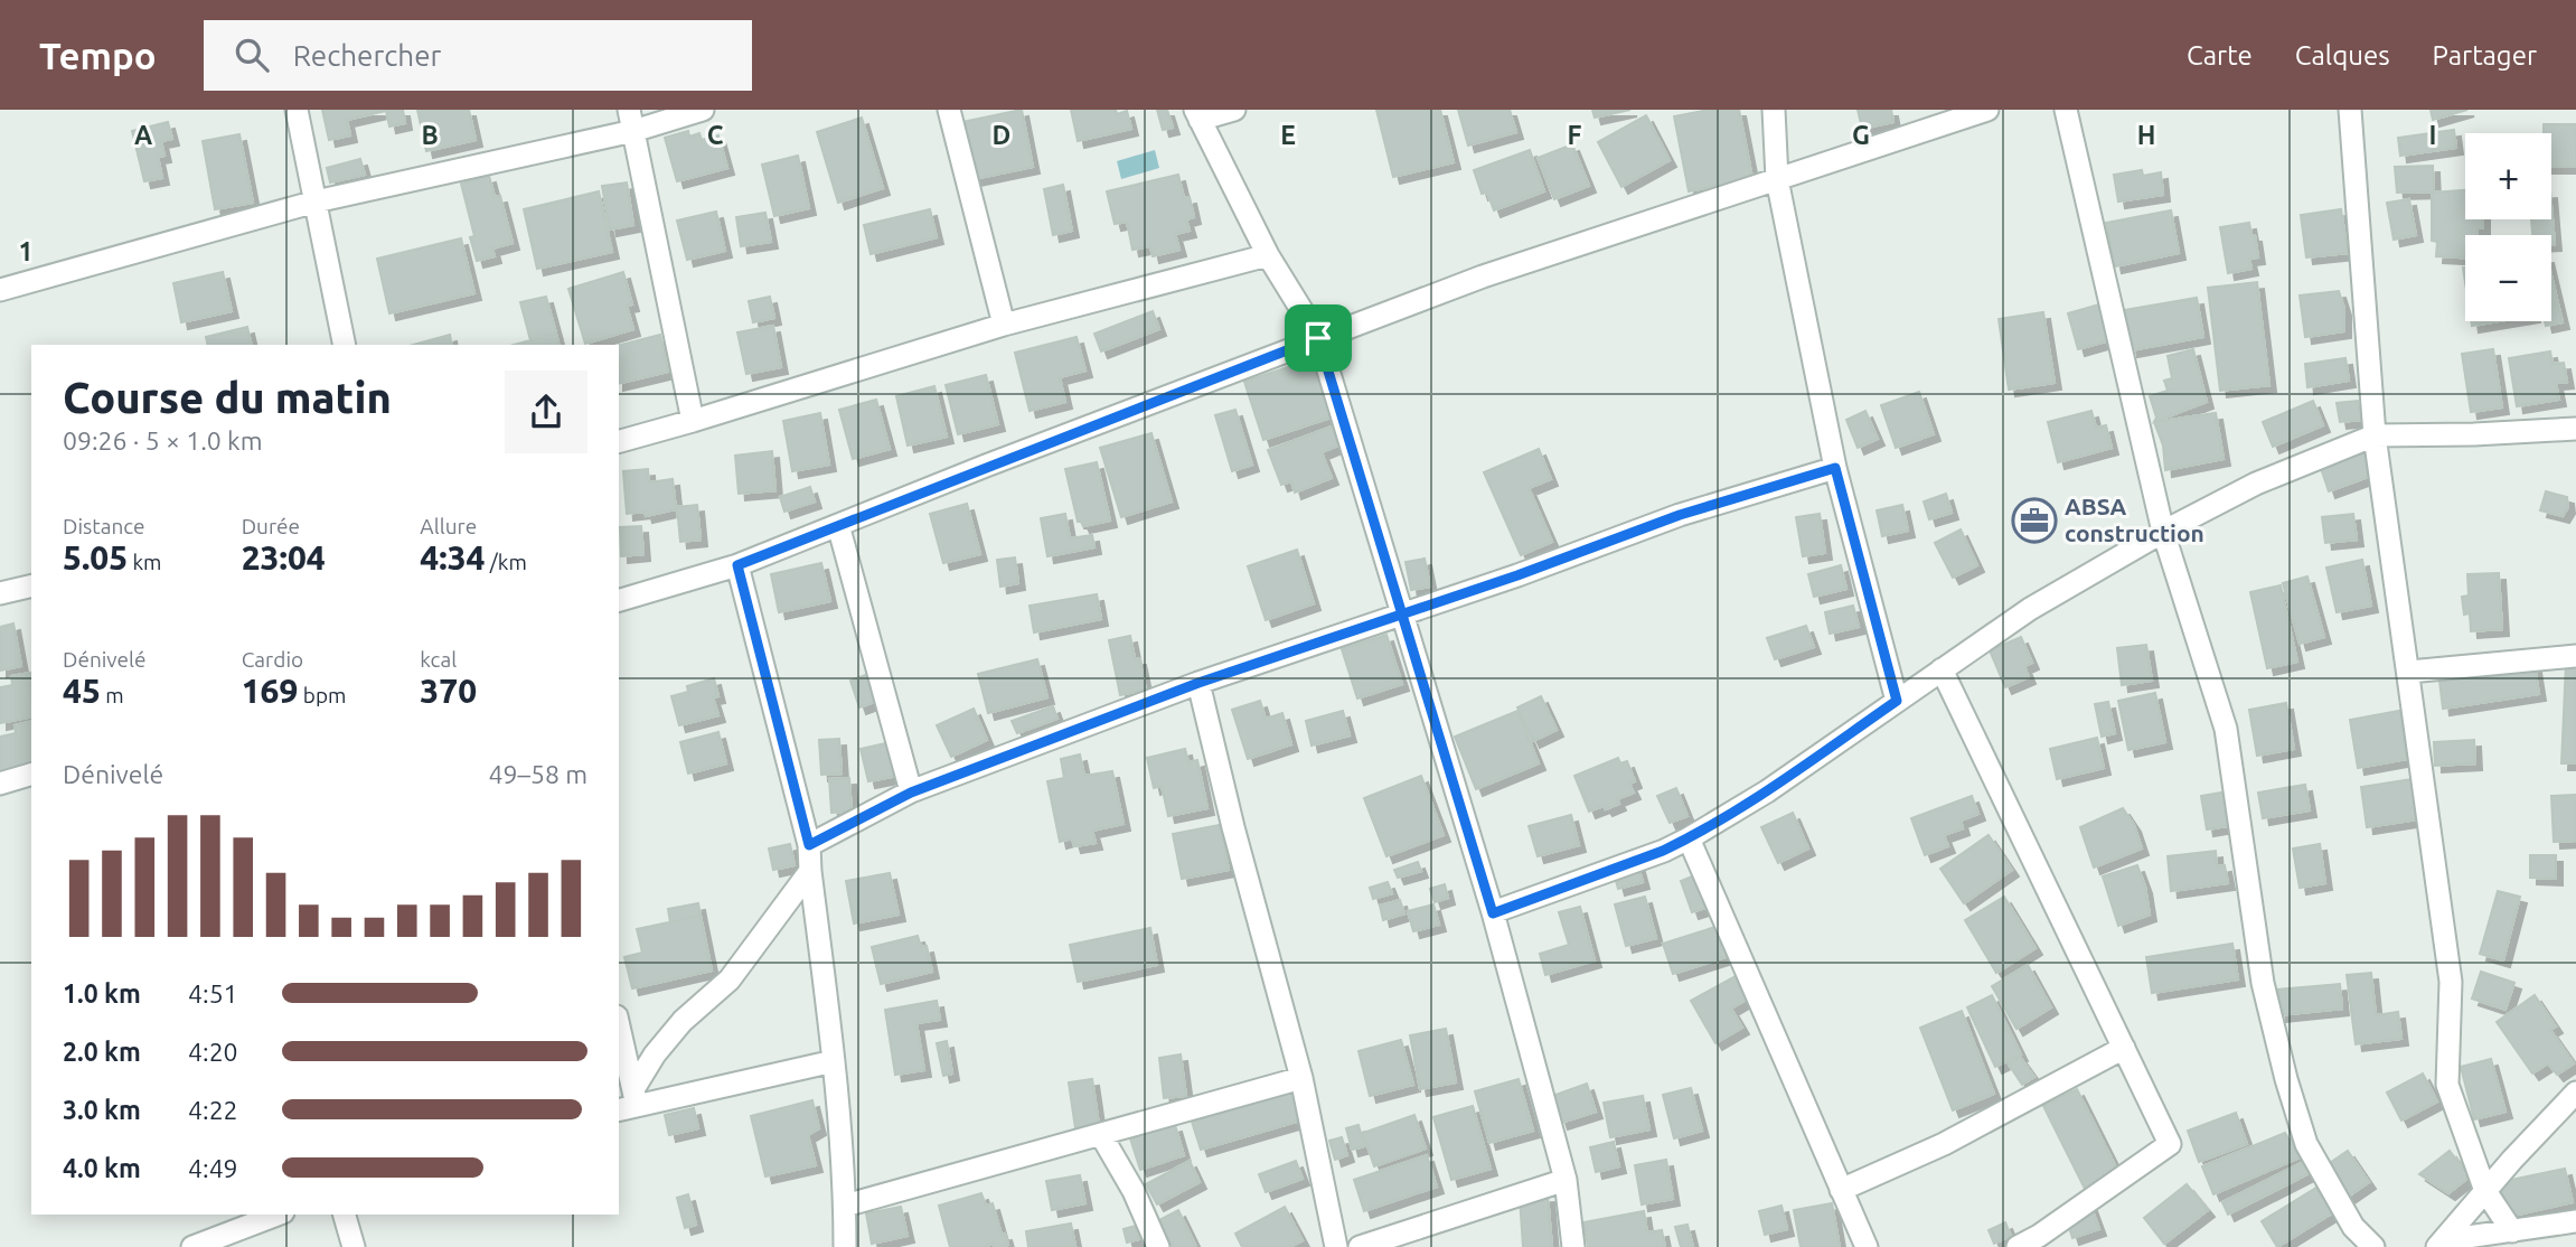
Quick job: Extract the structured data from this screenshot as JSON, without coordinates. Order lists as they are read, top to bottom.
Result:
{
  "places": {
    "office": ["ABSA construction"]
  },
  "page": {
    "header": "Tempo",
    "search": "Rechercher",
    "nav": ["Carte", "Calques", "Partager"],
    "map_buttons": ["+", "−"],
    "heading": ["Course du matin", "09:26 · 5 × 1.0 km"],
    "stats": [
      ["Distance", "5.05 km"],
      ["Durée", "23:04"],
      ["Allure", "4:34 /km"],
      ["Dénivelé", "45 m"],
      ["Cardio", "169 bpm"],
      ["kcal", "370"]
    ],
    "chart": ["Dénivelé", "49–58 m"],
    "list": [
      {
        "name": "1.0 km",
        "note": "4:51"
      },
      {
        "name": "2.0 km",
        "note": "4:20"
      },
      {
        "name": "3.0 km",
        "note": "4:22"
      },
      {
        "name": "4.0 km",
        "note": "4:49"
      }
    ]
  },
  "grid": {
    "columns": [
      "A",
      "B",
      "C",
      "D",
      "E",
      "F",
      "G",
      "H",
      "I"
    ],
    "rows": ["1"]
  }
}
